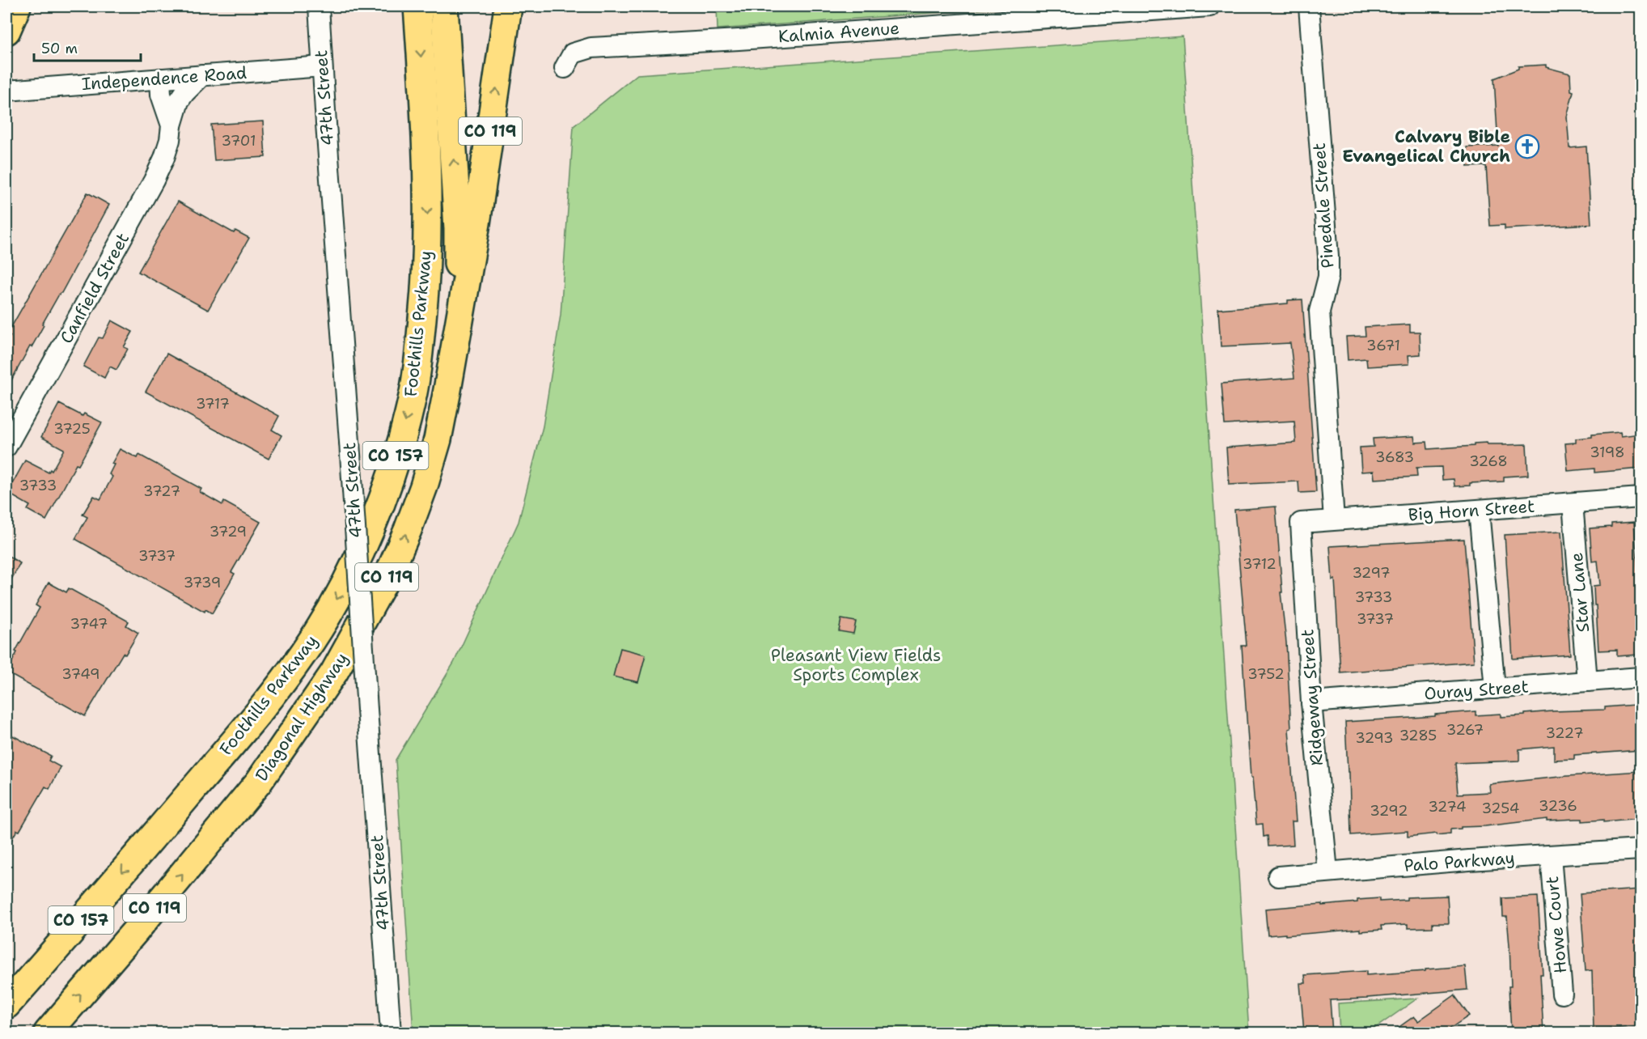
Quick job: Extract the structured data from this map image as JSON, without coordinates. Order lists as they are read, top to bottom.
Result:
{
  "streets": {
    "highway": [
      "CO 119",
      "Foothills Parkway",
      "CO 157",
      "Diagonal Highway"
    ],
    "street": [
      "Kalmia Avenue",
      "Independence Road",
      "47th Street",
      "Pinedale Street",
      "Canfield Street",
      "Big Horn Street",
      "Star Lane",
      "Ouray Street",
      "Ridgeway Street",
      "Palo Parkway",
      "Howe Court"
    ]
  },
  "crossings": [
    ["Independence Road", "47th Street"],
    ["Independence Road", "Canfield Street"],
    ["CO 119", "Foothills Parkway"],
    ["CO 119", "Diagonal Highway"],
    ["Pinedale Street", "Big Horn Street"],
    ["Foothills Parkway", "Diagonal Highway"],
    ["Big Horn Street", "Star Lane"],
    ["Big Horn Street", "Ridgeway Street"],
    ["Star Lane", "Ouray Street"],
    ["Ouray Street", "Ridgeway Street"],
    ["Ridgeway Street", "Palo Parkway"],
    ["Palo Parkway", "Howe Court"]
  ],
  "one_way": ["Diagonal Highway"],
  "parks": ["Pleasant View Fields Sports Complex"],
  "places": {
    "church": ["Calvary Bible Evangelical Church"]
  },
  "house_numbers": [
    "3701",
    "3671",
    "3717",
    "3725",
    "3198",
    "3683",
    "3268",
    "3733",
    "3727",
    "3729",
    "3737",
    "3712",
    "3297",
    "3739",
    "3733",
    "3737",
    "3747",
    "3749",
    "3752",
    "3267",
    "3227",
    "3285",
    "3293",
    "3236",
    "3274",
    "3254",
    "3292"
  ],
  "scale_bar": "50 m"
}
